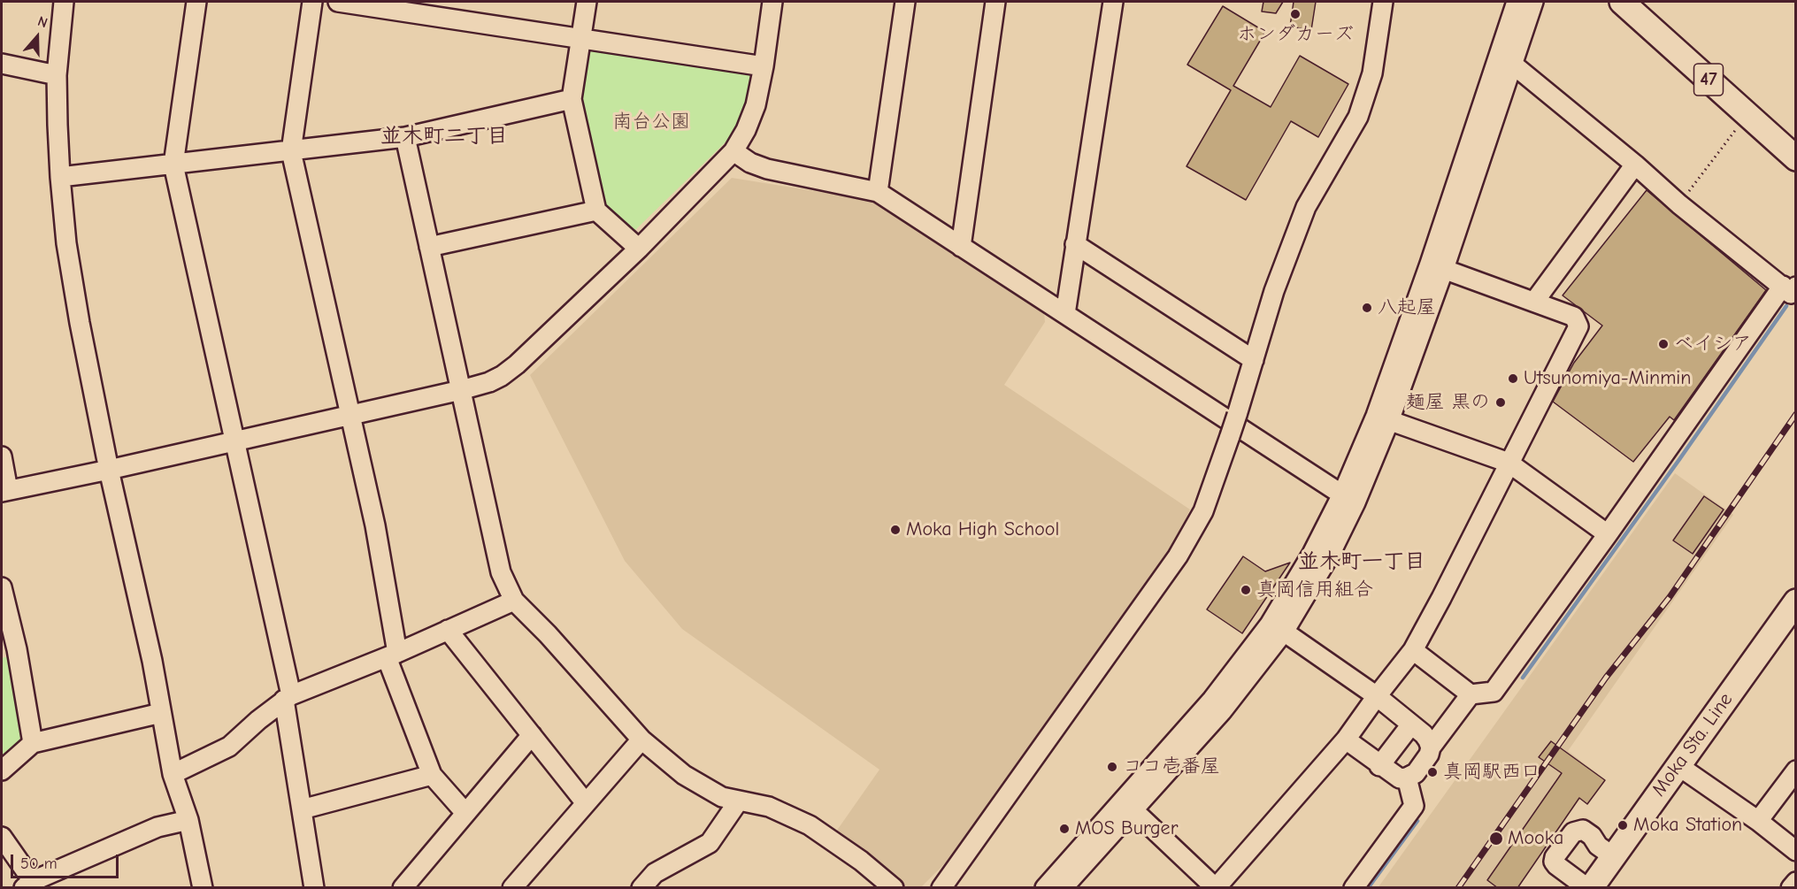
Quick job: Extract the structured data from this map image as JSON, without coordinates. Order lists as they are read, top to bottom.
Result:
{
  "streets": {
    "main road": ["47", "Moka Sta. Line"]
  },
  "districts": ["並木町二丁目", "並木町一丁目"],
  "parks": ["南台公園"],
  "places": [
    "ホンダカーズ",
    "八起屋",
    "ベイシア",
    "Utsunomiya-Minmin",
    "麺屋 黒の",
    "Moka High School",
    "真岡信用組合",
    "ココ壱番屋",
    "真岡駅西口",
    "Moka Station",
    "MOS Burger",
    "Mooka"
  ],
  "scale_bar": "50 m",
  "north": "top"
}
